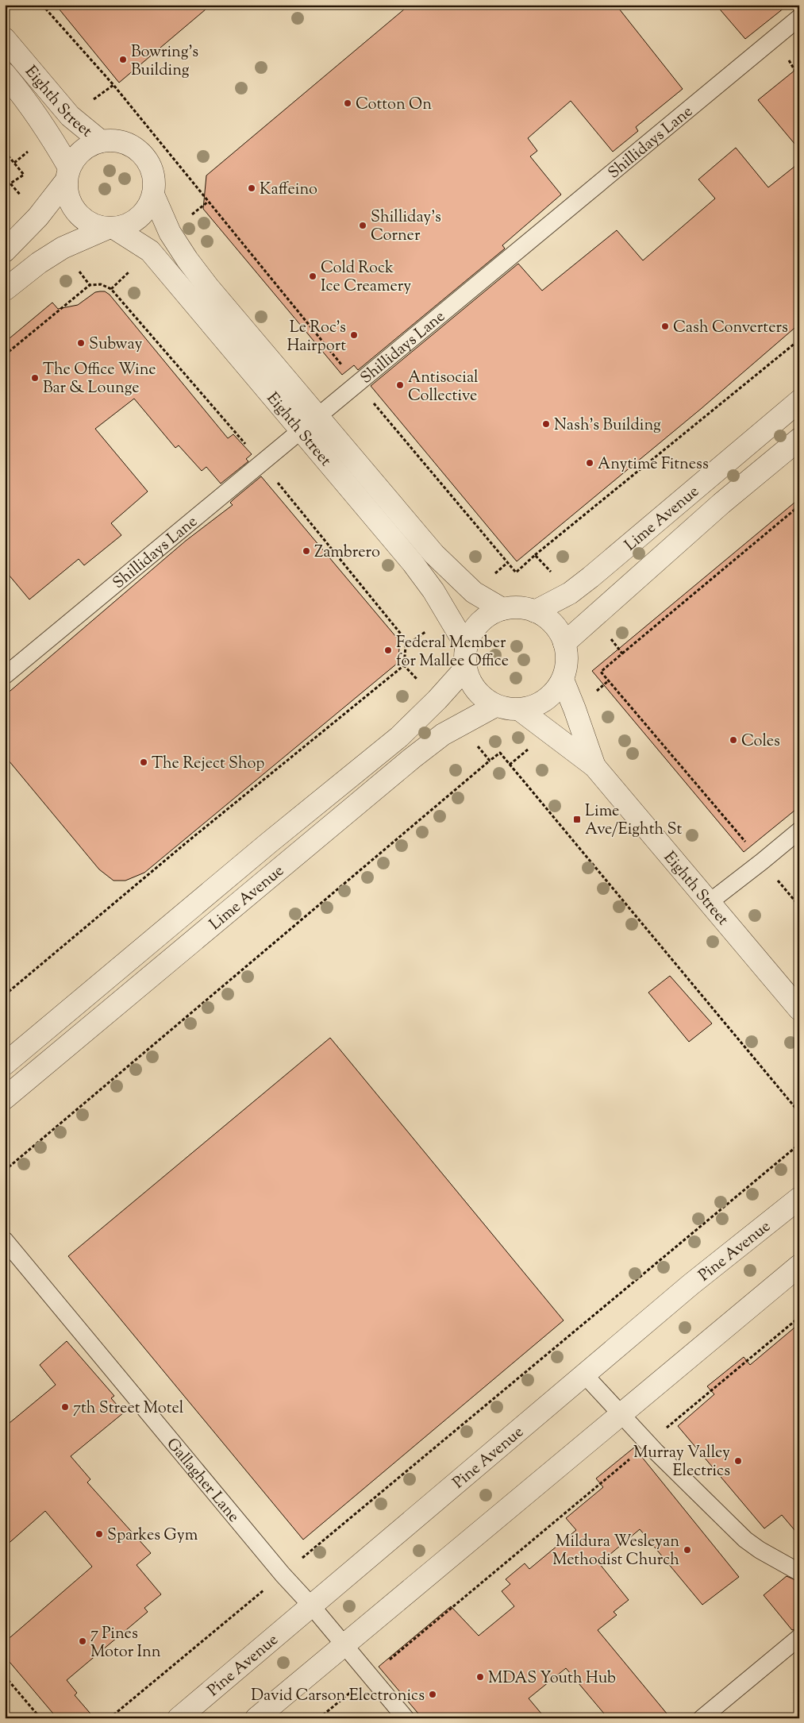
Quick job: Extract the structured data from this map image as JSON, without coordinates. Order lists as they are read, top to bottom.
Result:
{
  "streets": {
    "street": ["Eighth Street", "Lime Avenue", "Pine Avenue"],
    "lane": ["Shillidays Lane", "Gallagher Lane"]
  },
  "crossings": [
    ["Eighth Street", "Shillidays Lane"],
    ["Eighth Street", "Lime Avenue"],
    ["Pine Avenue", "Gallagher Lane"]
  ],
  "places": {
    "other": [
      "Bowring's Building",
      "Cotton On",
      "Kaffeino",
      "Shilliday's Corner",
      "Cold Rock Ice Creamery",
      "Cash Converters",
      "Le Roc's Hairport",
      "Subway",
      "The Office Wine Bar & Lounge",
      "Antisocial Collective",
      "Nash's Building",
      "Anytime Fitness",
      "Zambrero",
      "Federal Member for Mallee Office",
      "Coles",
      "The Reject Shop",
      "7th Street Motel",
      "Murray Valley Electrics",
      "Sparkes Gym",
      "Mildura Wesleyan Methodist Church",
      "7 Pines Motor Inn",
      "MDAS Youth Hub",
      "David Carson Electronics"
    ],
    "transit": ["Lime Ave/Eighth St"]
  }
}
